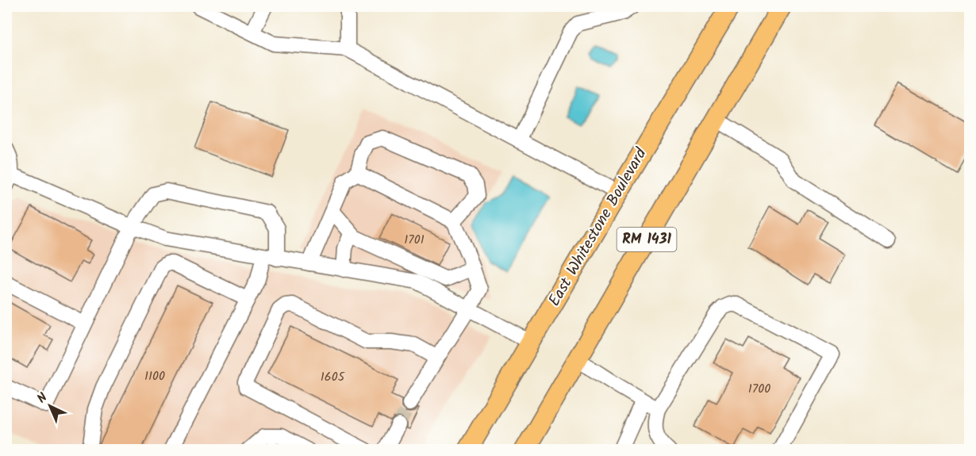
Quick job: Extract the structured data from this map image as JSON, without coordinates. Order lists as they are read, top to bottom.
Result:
{
  "streets": {
    "main road": ["East Whitestone Boulevard", "RM 1431"]
  },
  "house_numbers": [
    "1701",
    "1100",
    "1605",
    "1700"
  ],
  "north": "top left"
}
